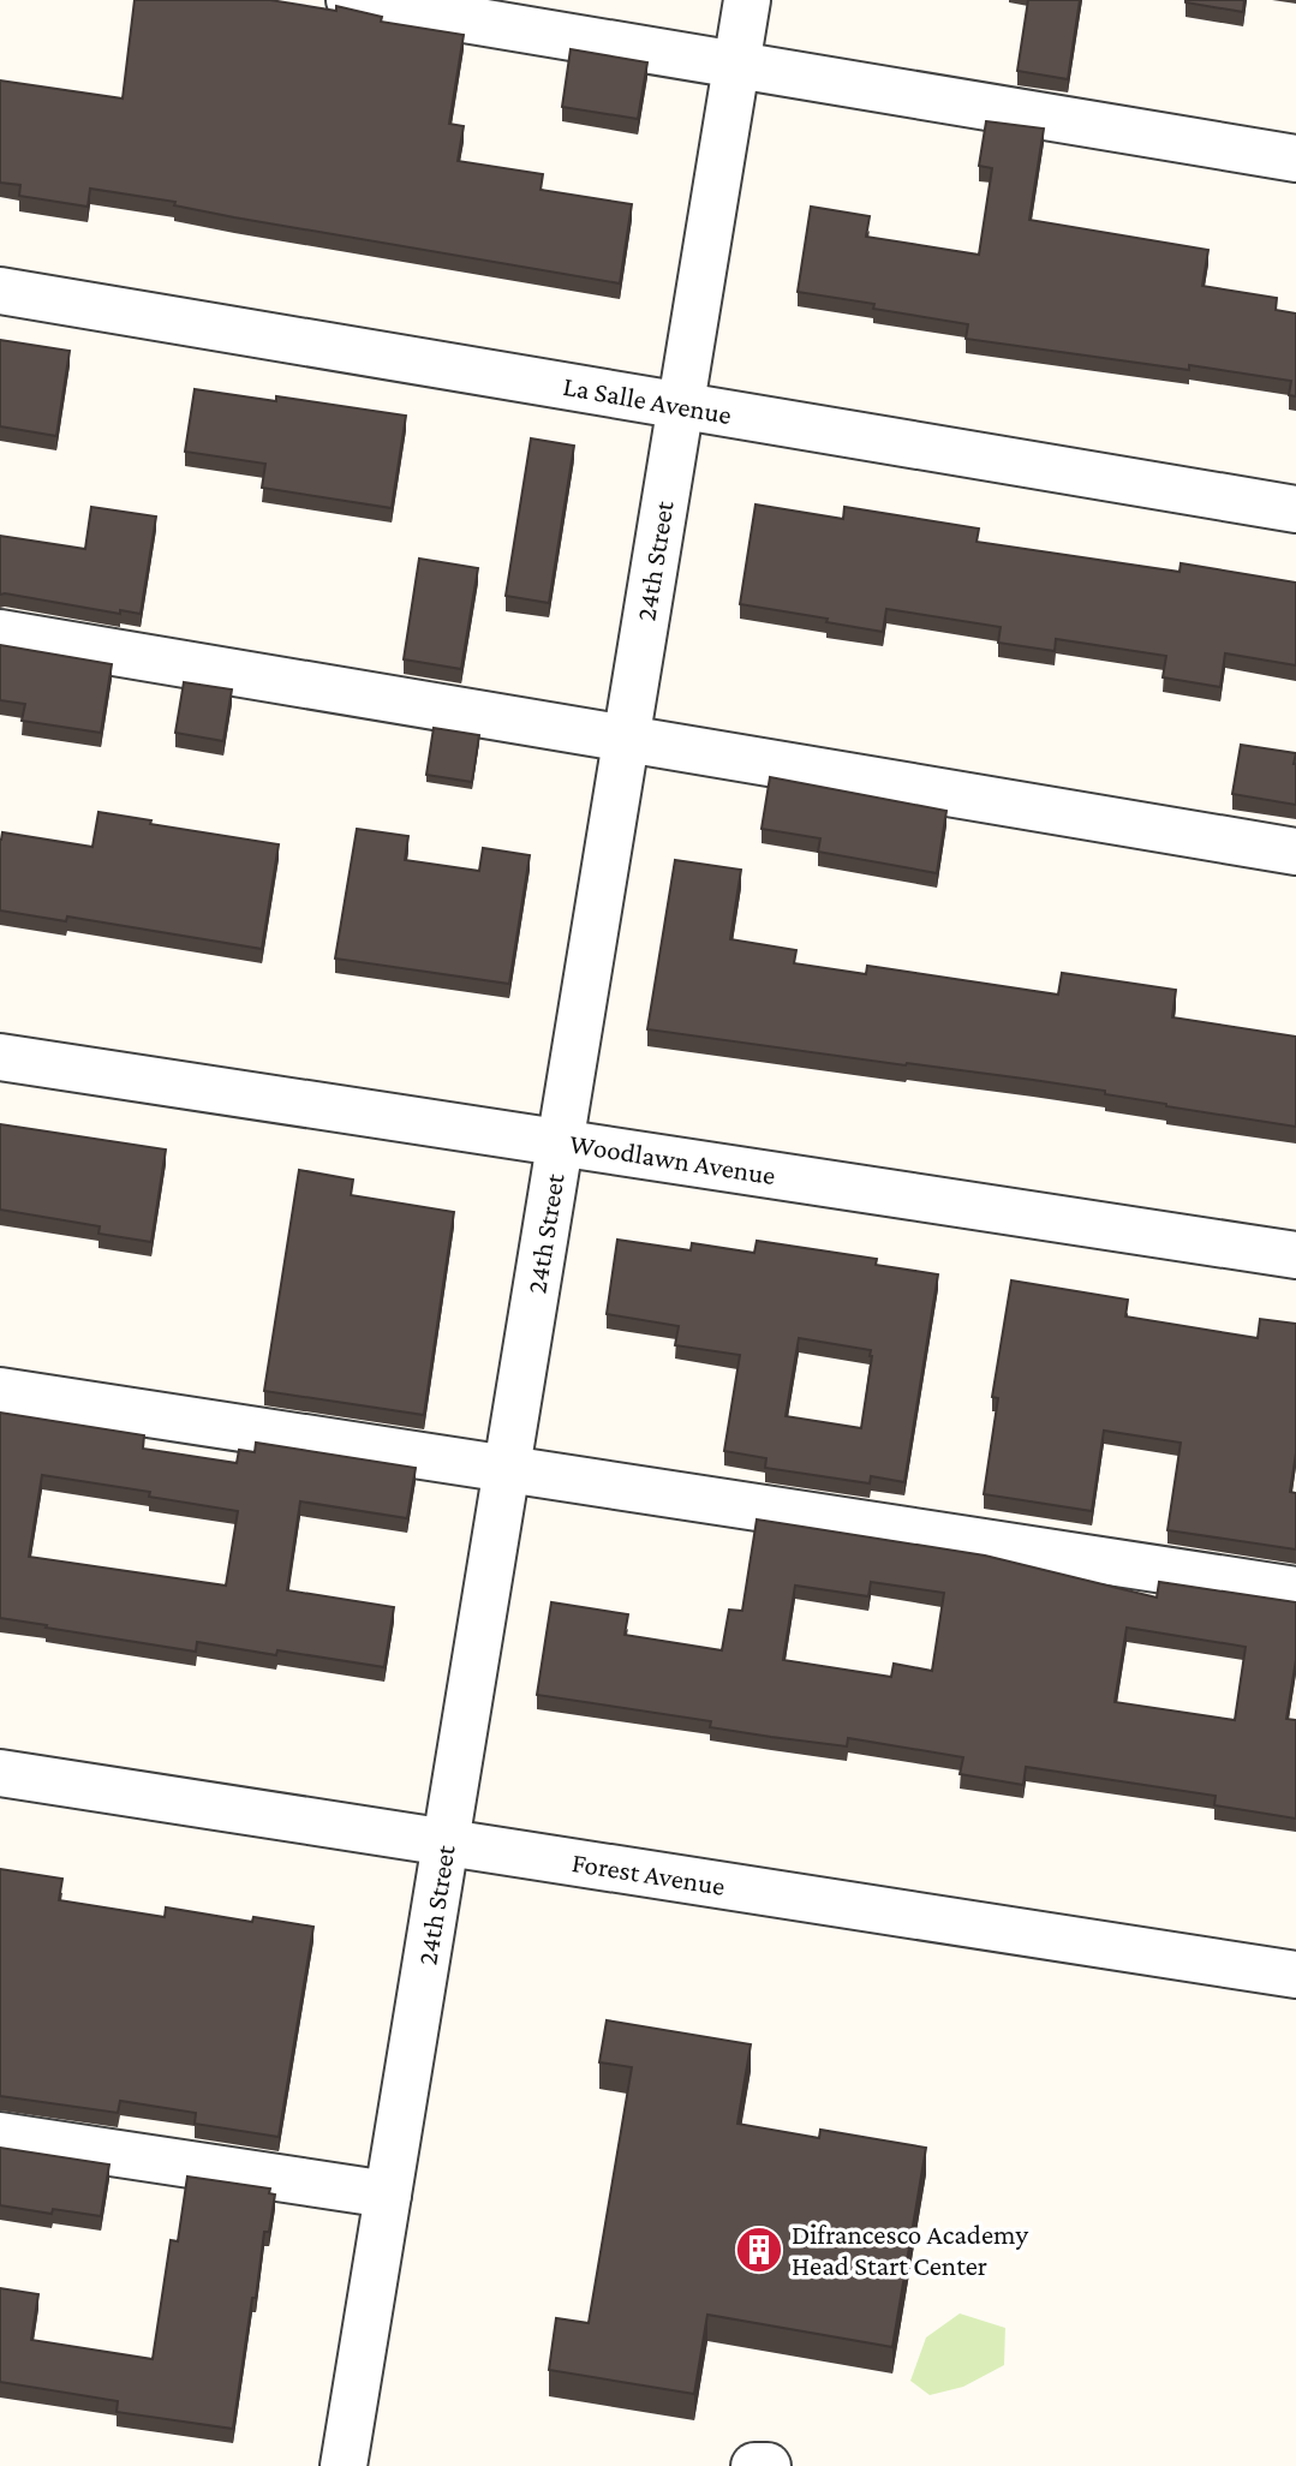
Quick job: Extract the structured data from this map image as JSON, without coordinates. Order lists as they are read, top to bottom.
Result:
{
  "streets": {
    "street": [
      "La Salle Avenue",
      "24th Street",
      "Woodlawn Avenue",
      "Forest Avenue"
    ]
  },
  "crossings": [
    ["La Salle Avenue", "24th Street"],
    ["24th Street", "Woodlawn Avenue"],
    ["24th Street", "Forest Avenue"]
  ],
  "places": {
    "building": ["Difrancesco Academy Head Start Center"]
  }
}
